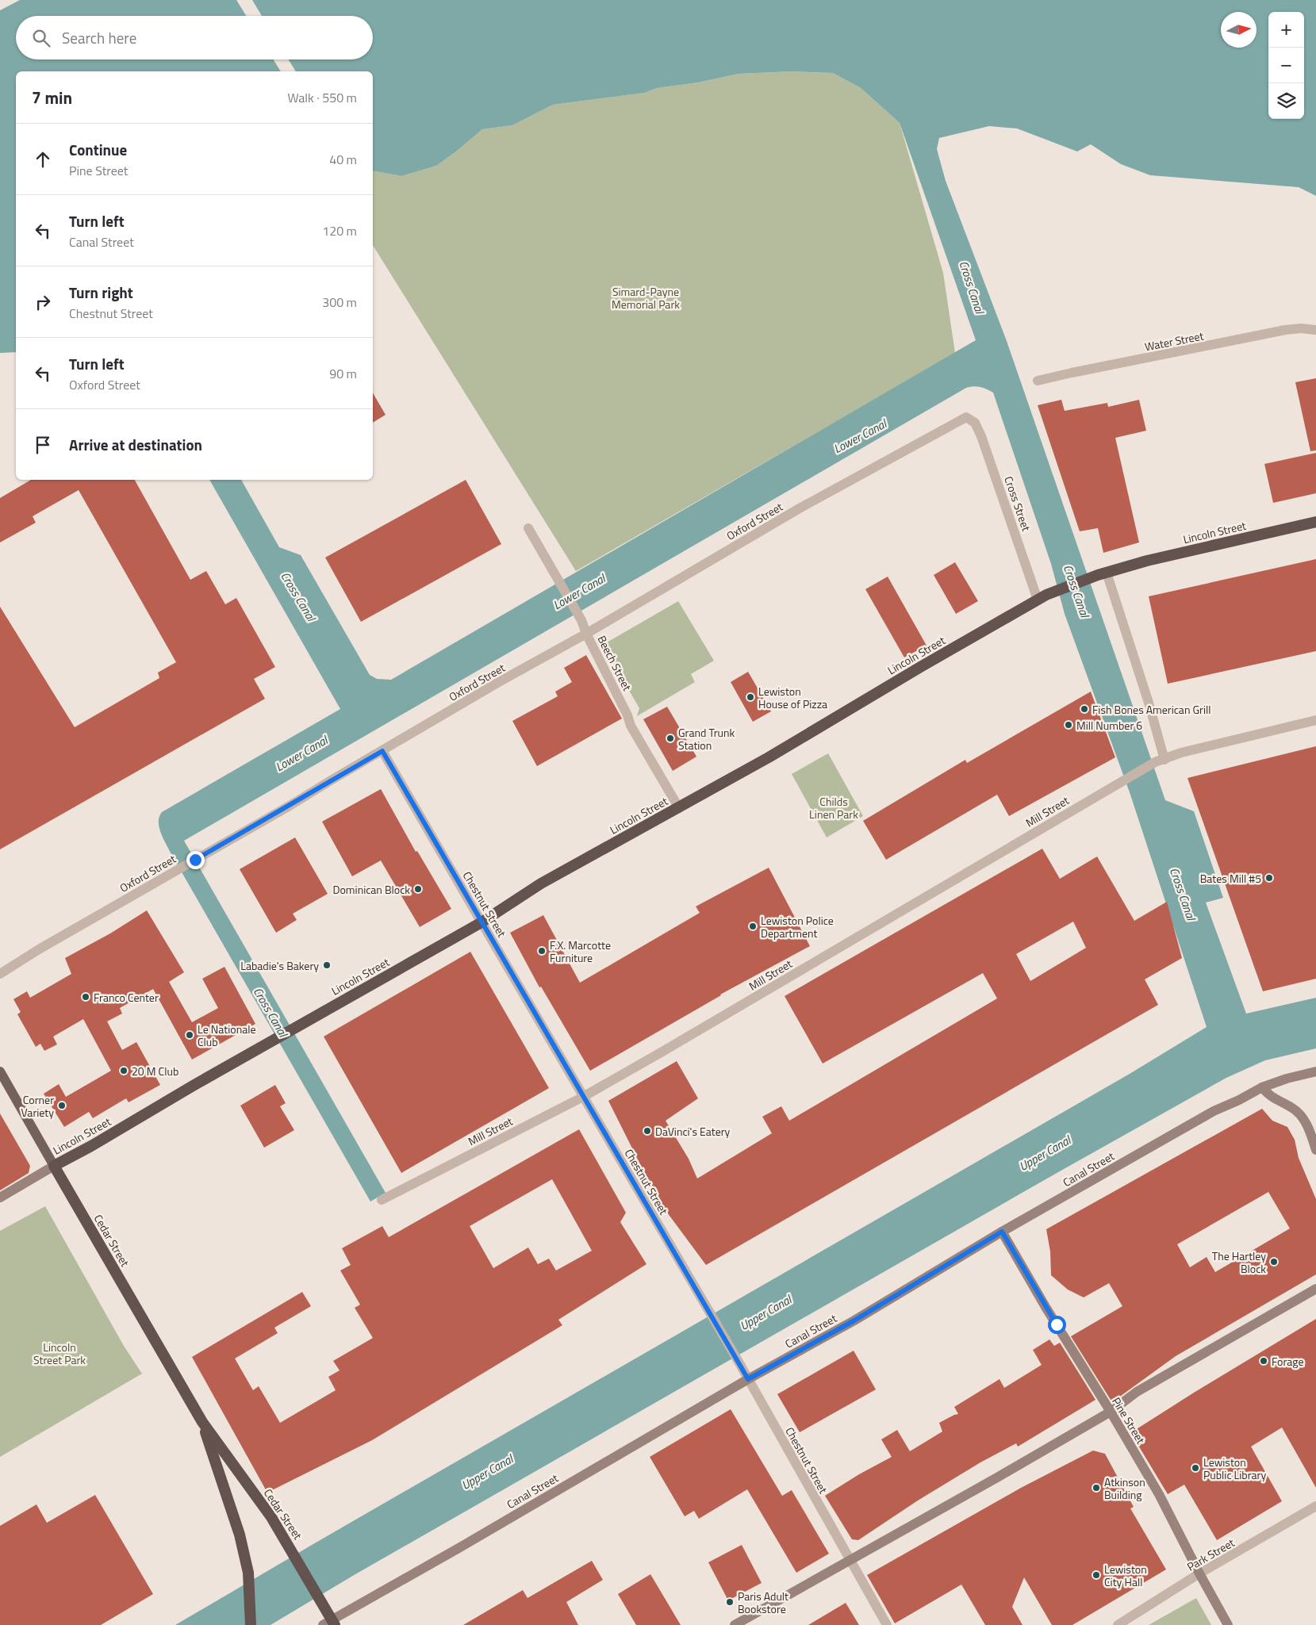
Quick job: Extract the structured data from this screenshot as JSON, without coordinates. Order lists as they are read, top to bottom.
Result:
{
  "streets": {
    "highway": ["Lincoln Street", "Cedar Street"],
    "main road": ["Canal Street", "Pine Street"],
    "street": [
      "Water Street",
      "Cross Street",
      "Oxford Street",
      "Beech Street",
      "Mill Street",
      "Chestnut Street",
      "Park Street"
    ]
  },
  "crossings": [
    ["Cross Street", "Oxford Street"],
    ["Cross Street", "Lincoln Street"],
    ["Oxford Street", "Beech Street"],
    ["Oxford Street", "Chestnut Street"],
    ["Lincoln Street", "Beech Street"],
    ["Lincoln Street", "Chestnut Street"],
    ["Lincoln Street", "Cedar Street"],
    ["Mill Street", "Chestnut Street"],
    ["Chestnut Street", "Canal Street"],
    ["Canal Street", "Cedar Street"],
    ["Canal Street", "Pine Street"],
    ["Pine Street", "Park Street"]
  ],
  "water": ["Cross Canal", "Lower Canal", "Upper Canal"],
  "parks": ["Simard-Payne Memorial Park", "Childs Linen Park", "Lincoln Street Park"],
  "places": [
    "Lewiston House of Pizza",
    "Fish Bones American Grill",
    "Mill Number 6",
    "Grand Trunk Station",
    "Bates Mill #5",
    "Dominican Block",
    "Lewiston Police Department",
    "F.X. Marcotte Furniture",
    "Labadie's Bakery",
    "Franco Center",
    "Le Nationale Club",
    "20 M Club",
    "Corner Variety",
    "DaVinci's Eatery",
    "The Hartley Block",
    "Forage",
    "Lewiston Public Library",
    "Atkinson Building",
    "Lewiston City Hall",
    "Paris Adult Bookstore"
  ],
  "north": "right",
  "page": {
    "map_buttons": ["+", "−"],
    "search": "Search here",
    "heading": ["7 min", "Walk · 550 m"],
    "list": [
      ["Continue", "Pine Street", "40 m"],
      ["Turn left", "Canal Street", "120 m"],
      ["Turn right", "Chestnut Street", "300 m"],
      ["Turn left", "Oxford Street", "90 m"],
      "Arrive at destination"
    ]
  }
}
